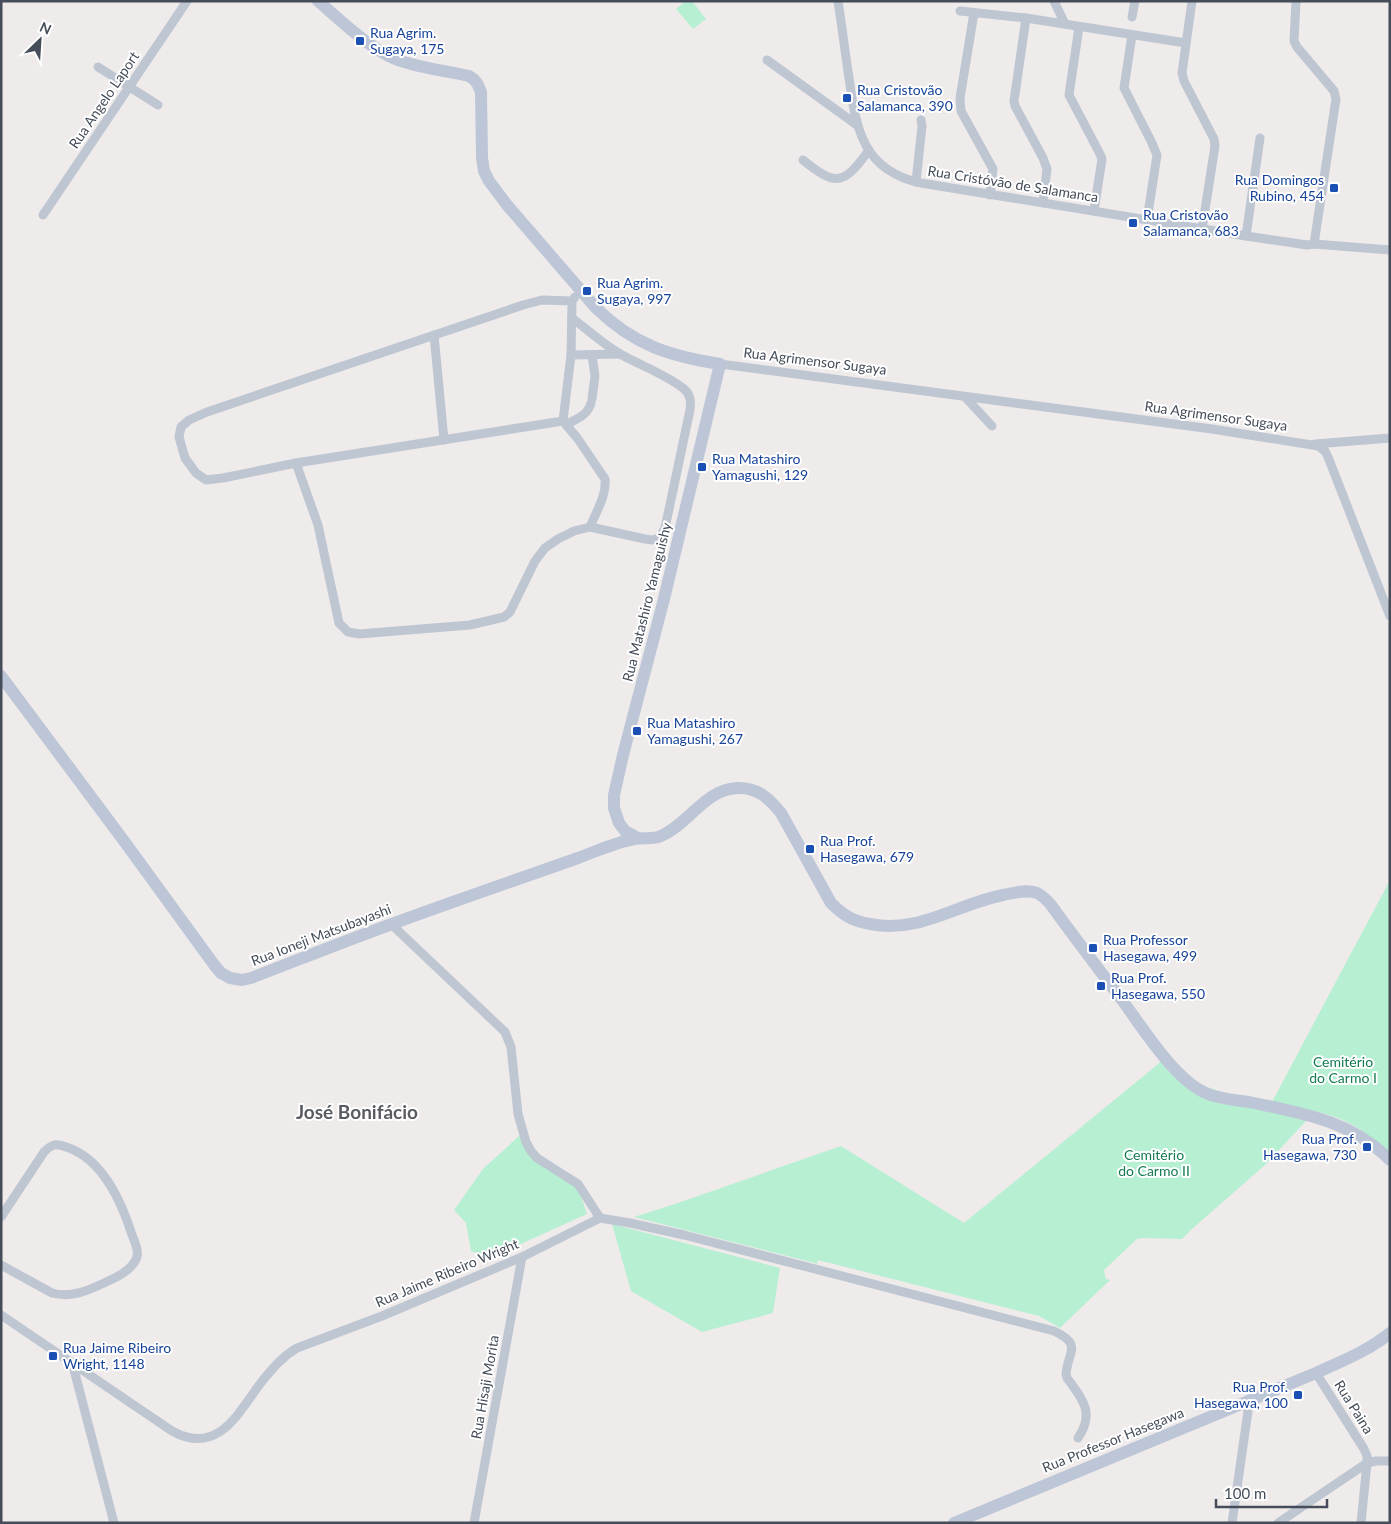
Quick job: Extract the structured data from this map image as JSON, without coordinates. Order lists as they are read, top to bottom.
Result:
{
  "streets": {
    "main road": [
      "Rua Agrimensor Sugaya",
      "Rua Matashiro Yamaguishy",
      "Rua Ioneji Matsubayashi",
      "Rua Professor Hasegawa"
    ],
    "street": [
      "Rua Angelo Laport",
      "Rua Cristóvão de Salamanca",
      "Rua Jaime Ribeiro Wright",
      "Rua Hisaji Morita",
      "Rua Paina"
    ]
  },
  "crossings": [
    ["Rua Agrimensor Sugaya", "Rua Matashiro Yamaguishy"],
    ["Rua Matashiro Yamaguishy", "Rua Ioneji Matsubayashi"],
    ["Rua Jaime Ribeiro Wright", "Rua Hisaji Morita"],
    ["Rua Paina", "Rua Professor Hasegawa"]
  ],
  "districts": ["José Bonifácio"],
  "parks": ["Cemitério do Carmo I", "Cemitério do Carmo II"],
  "places": {
    "transit": [
      "Rua Agrim. Sugaya, 175",
      "Rua Cristovão Salamanca, 390",
      "Rua Domingos Rubino, 454",
      "Rua Cristovão Salamanca, 683",
      "Rua Agrim. Sugaya, 997",
      "Rua Matashiro Yamagushi, 129",
      "Rua Matashiro Yamagushi, 267",
      "Rua Prof. Hasegawa, 679",
      "Rua Professor Hasegawa, 499",
      "Rua Prof. Hasegawa, 550",
      "Rua Prof. Hasegawa, 730",
      "Rua Jaime Ribeiro Wright, 1148",
      "Rua Prof. Hasegawa, 100"
    ]
  },
  "scale_bar": "100 m",
  "north": "top right"
}
